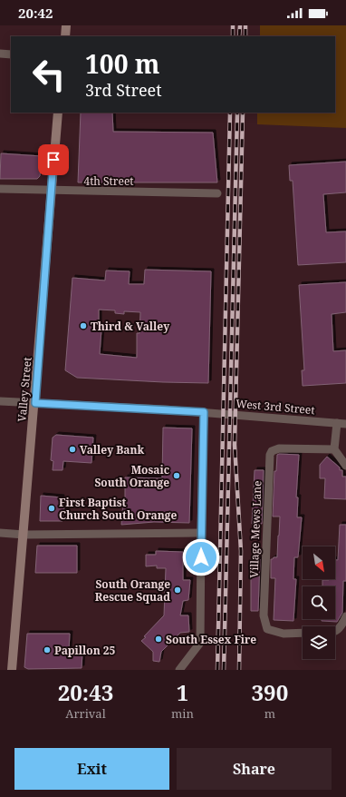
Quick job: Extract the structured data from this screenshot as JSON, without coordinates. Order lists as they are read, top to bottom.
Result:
{
  "streets": {
    "main road": ["Valley Street"],
    "street": ["4th Street", "West 3rd Street", "Village Mews Lane"]
  },
  "crossings": [
    ["4th Street", "Valley Street"],
    ["Valley Street", "West 3rd Street"]
  ],
  "places": [
    "Third & Valley",
    "Valley Bank",
    "Mosaic South Orange",
    "First Baptist Church South Orange",
    "South Orange Rescue Squad",
    "South Essex Fire",
    "Papillon 25"
  ],
  "north": "bottom right",
  "page": {
    "status": "20:42",
    "turn": ["100 m", "3rd Street"],
    "eta": [
      "20:43",
      "Arrival",
      "1",
      "min",
      "390",
      "m"
    ],
    "buttons": ["Exit", "Share"]
  }
}
